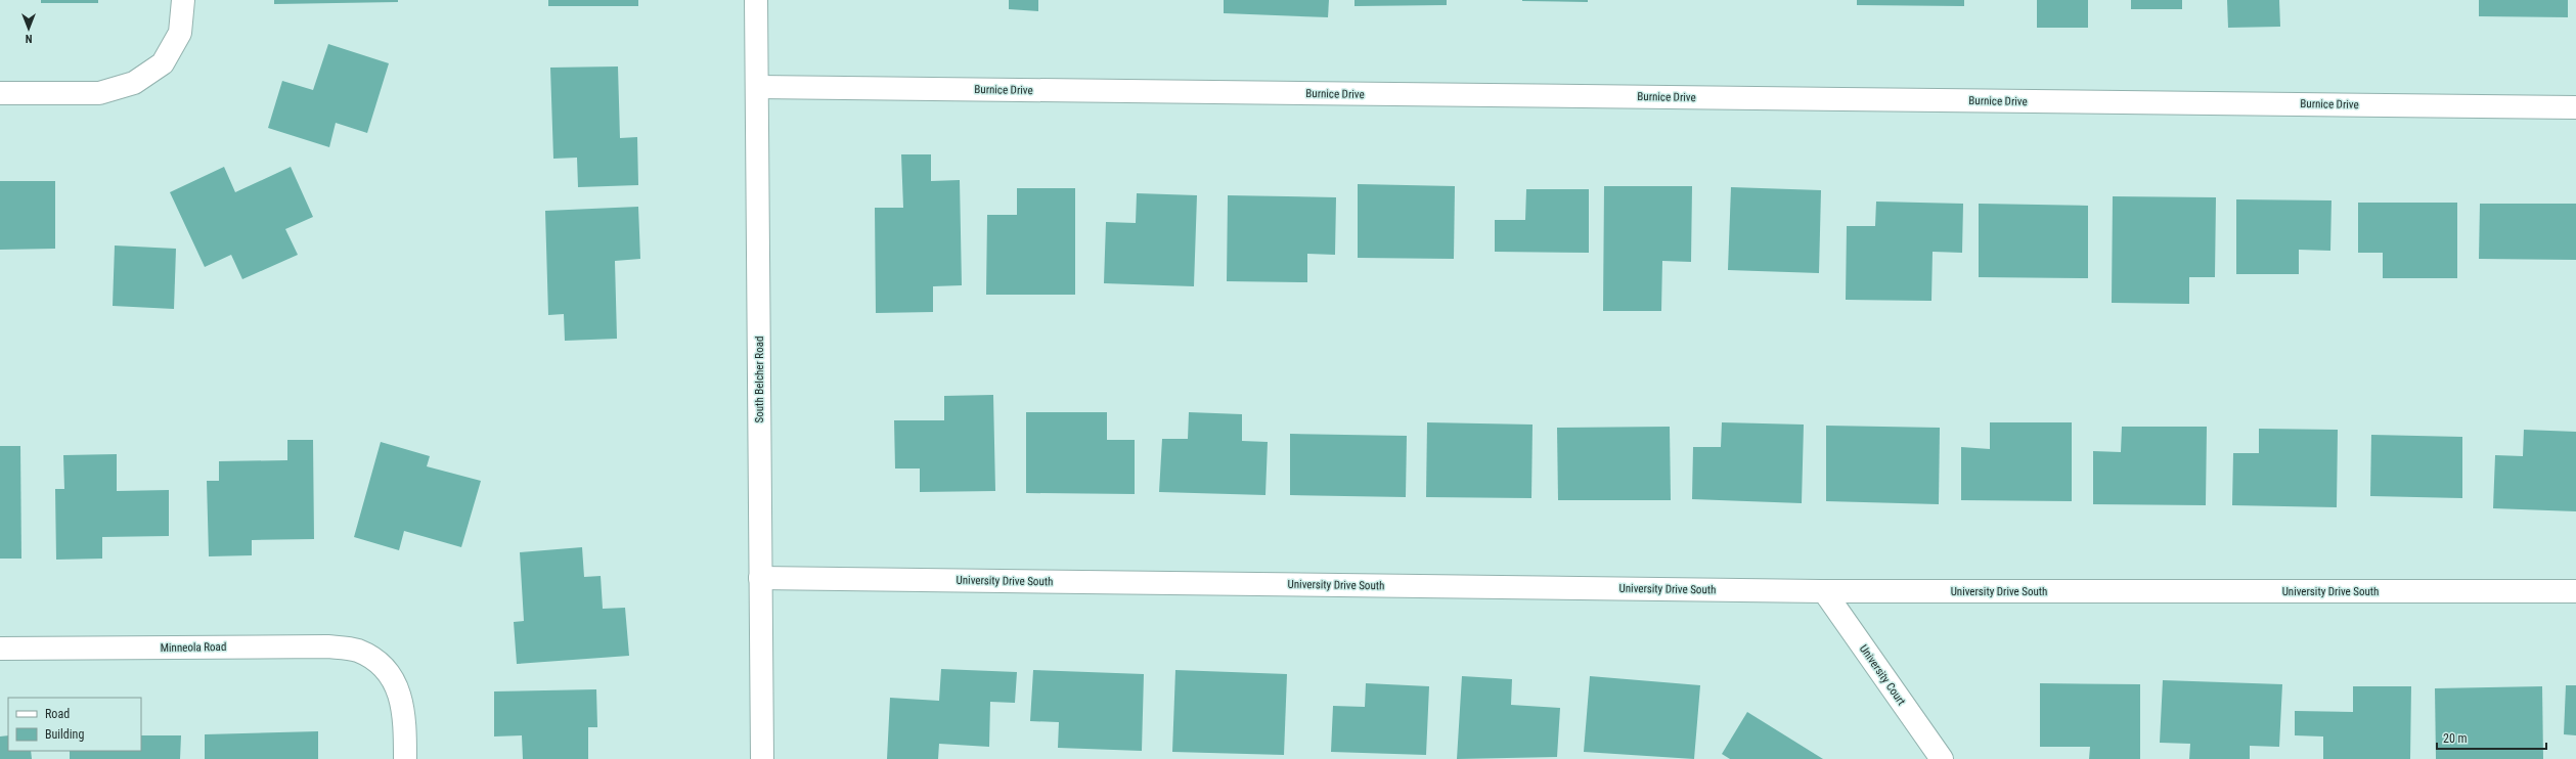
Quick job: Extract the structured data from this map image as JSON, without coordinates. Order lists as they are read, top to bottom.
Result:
{
  "streets": {
    "street": [
      "Burnice Drive",
      "South Belcher Road",
      "University Drive South",
      "Minneola Road",
      "University Court"
    ]
  },
  "crossings": [
    ["Burnice Drive", "South Belcher Road"],
    ["South Belcher Road", "University Drive South"],
    ["University Drive South", "University Court"]
  ],
  "legend": ["Road", "Building"],
  "scale_bar": "20 m",
  "north": "bottom"
}
